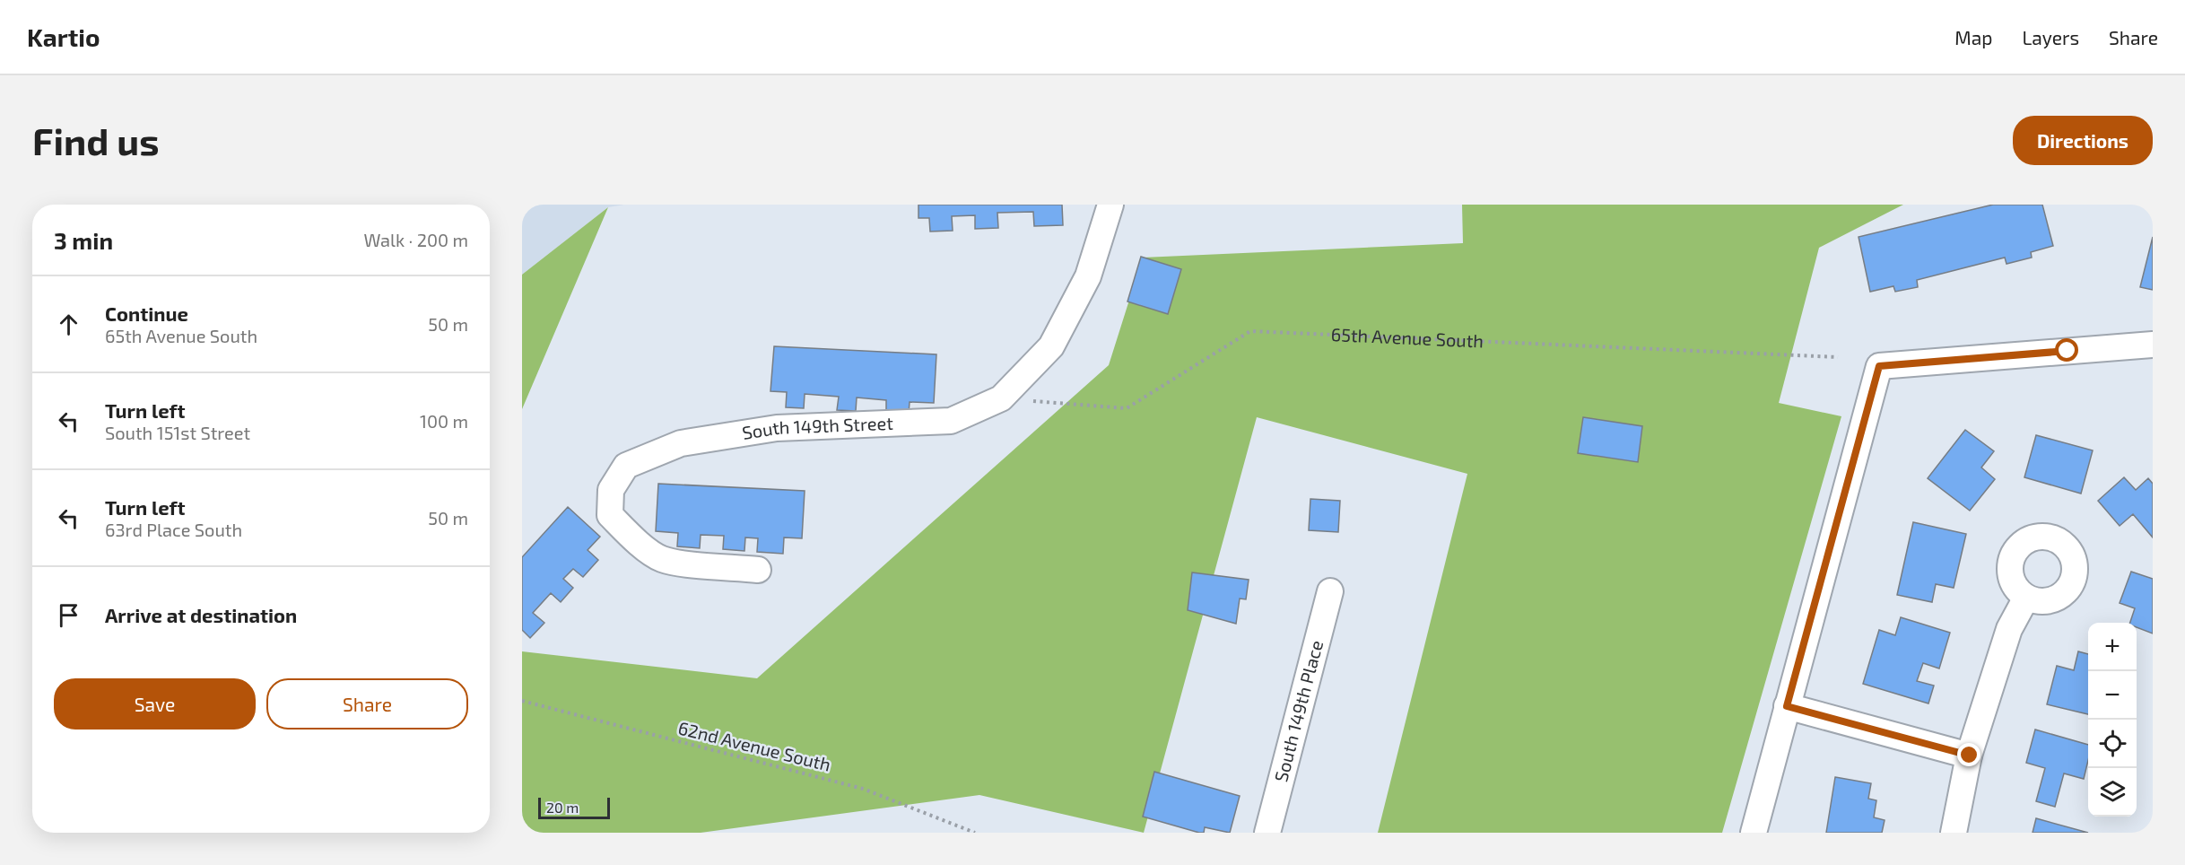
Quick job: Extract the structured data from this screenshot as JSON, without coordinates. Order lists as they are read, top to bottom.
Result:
{
  "streets": {
    "street": ["South 149th Street", "South 149th Place"],
    "path": ["65th Avenue South", "62nd Avenue South"]
  },
  "crossings": [
    ["65th Avenue South", "South 149th Street"]
  ],
  "scale_bar": "20 m",
  "page": {
    "header": "Kartio",
    "nav": ["Map", "Layers", "Share"],
    "buttons": [
      "Directions",
      ["Save", "Share"]
    ],
    "title": "Find us",
    "heading": ["3 min", "Walk · 200 m"],
    "list": [
      ["Continue", "65th Avenue South", "50 m"],
      ["Turn left", "South 151st Street", "100 m"],
      ["Turn left", "63rd Place South", "50 m"],
      "Arrive at destination"
    ],
    "map_buttons": ["+", "−"],
    "scale": "20 m"
  }
}
